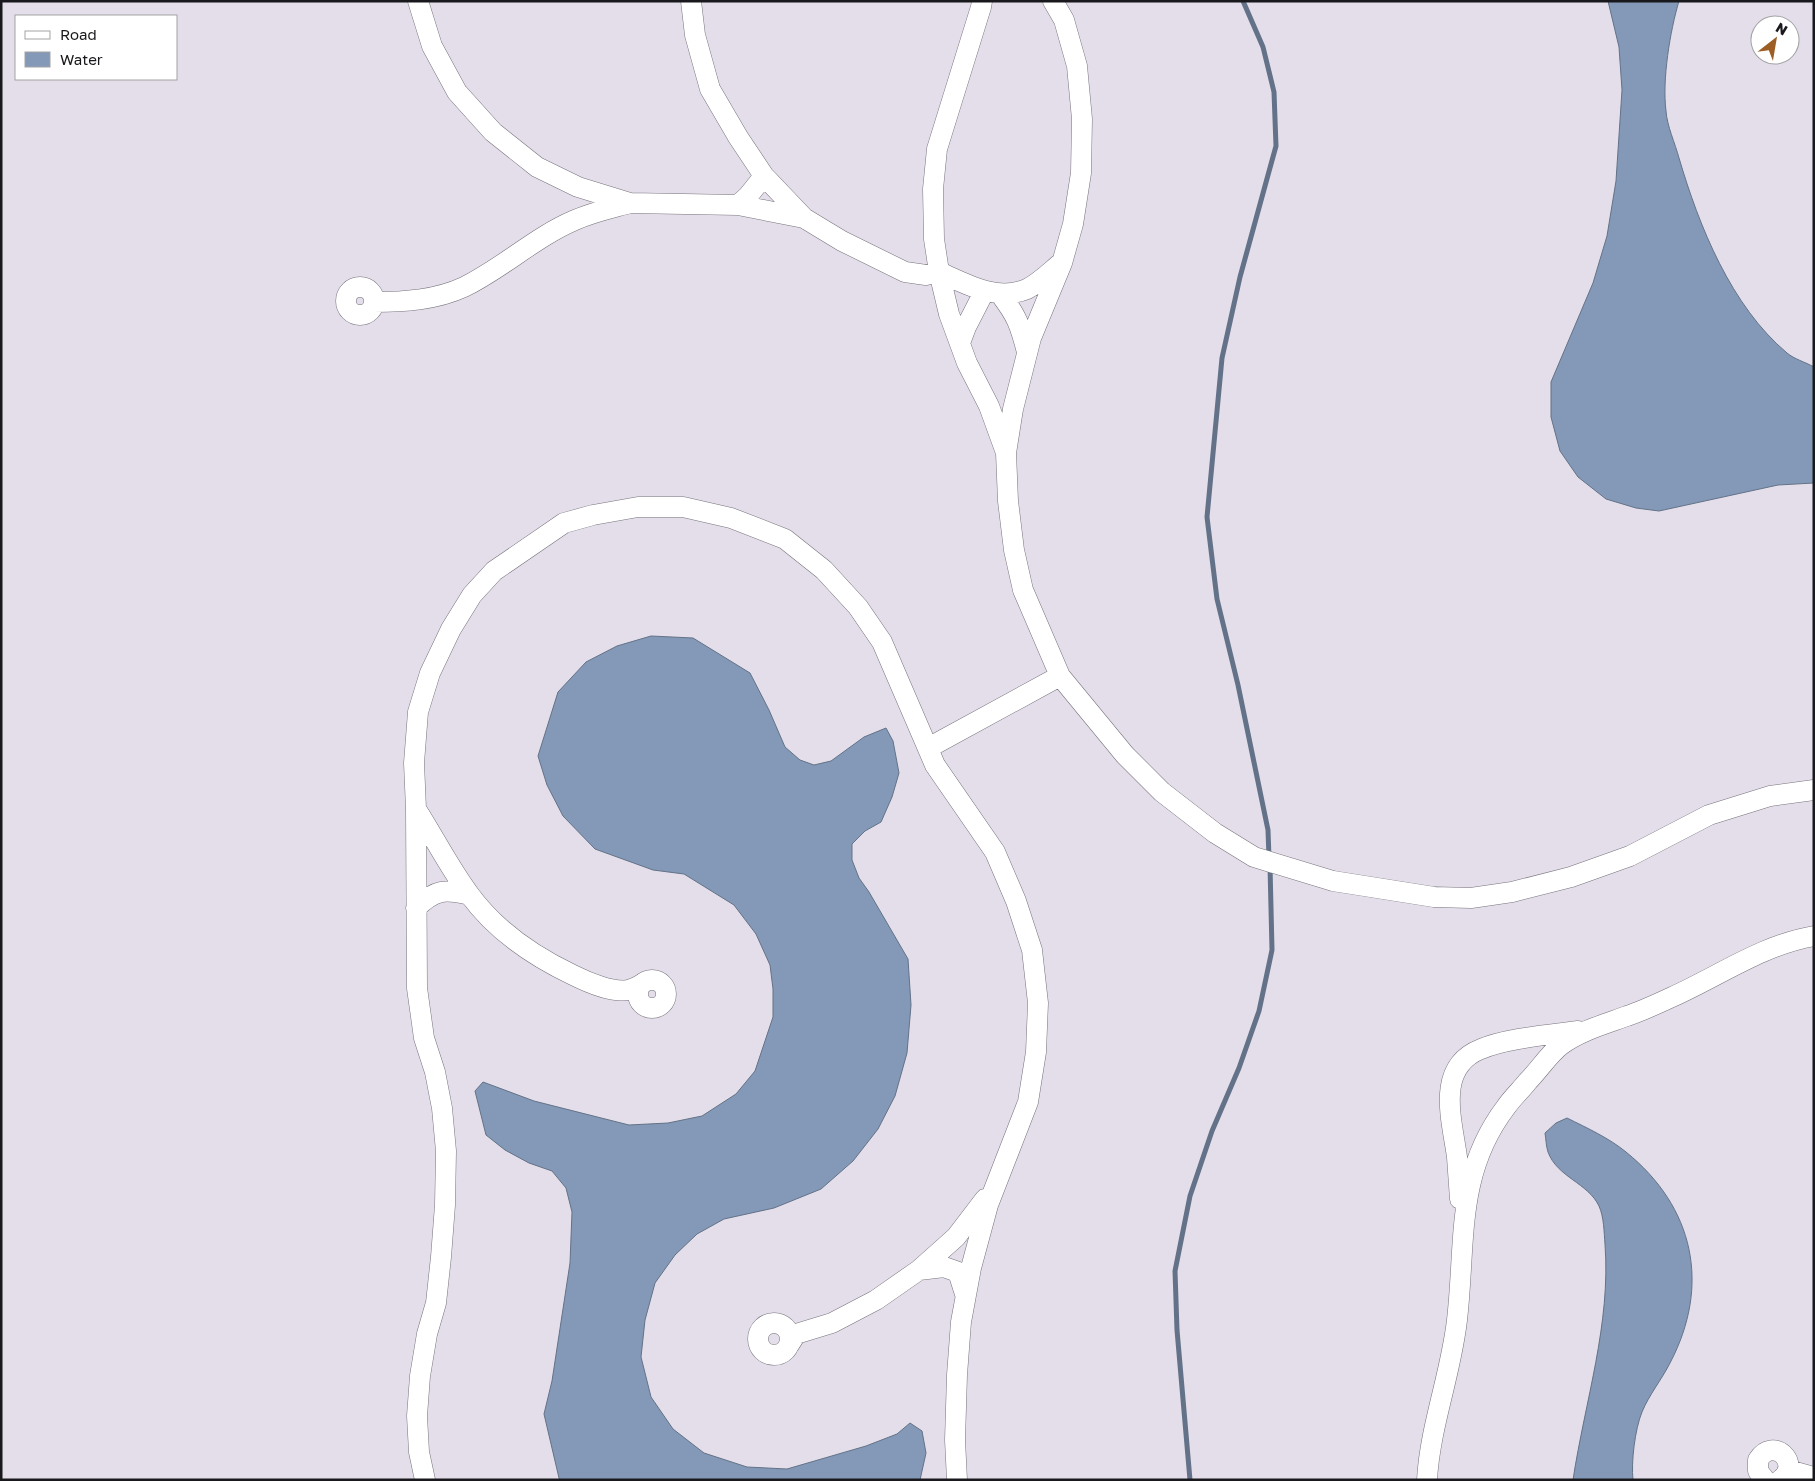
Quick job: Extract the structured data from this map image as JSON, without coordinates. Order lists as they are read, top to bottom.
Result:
{
  "legend": ["Road", "Water"],
  "north": "top right"
}
